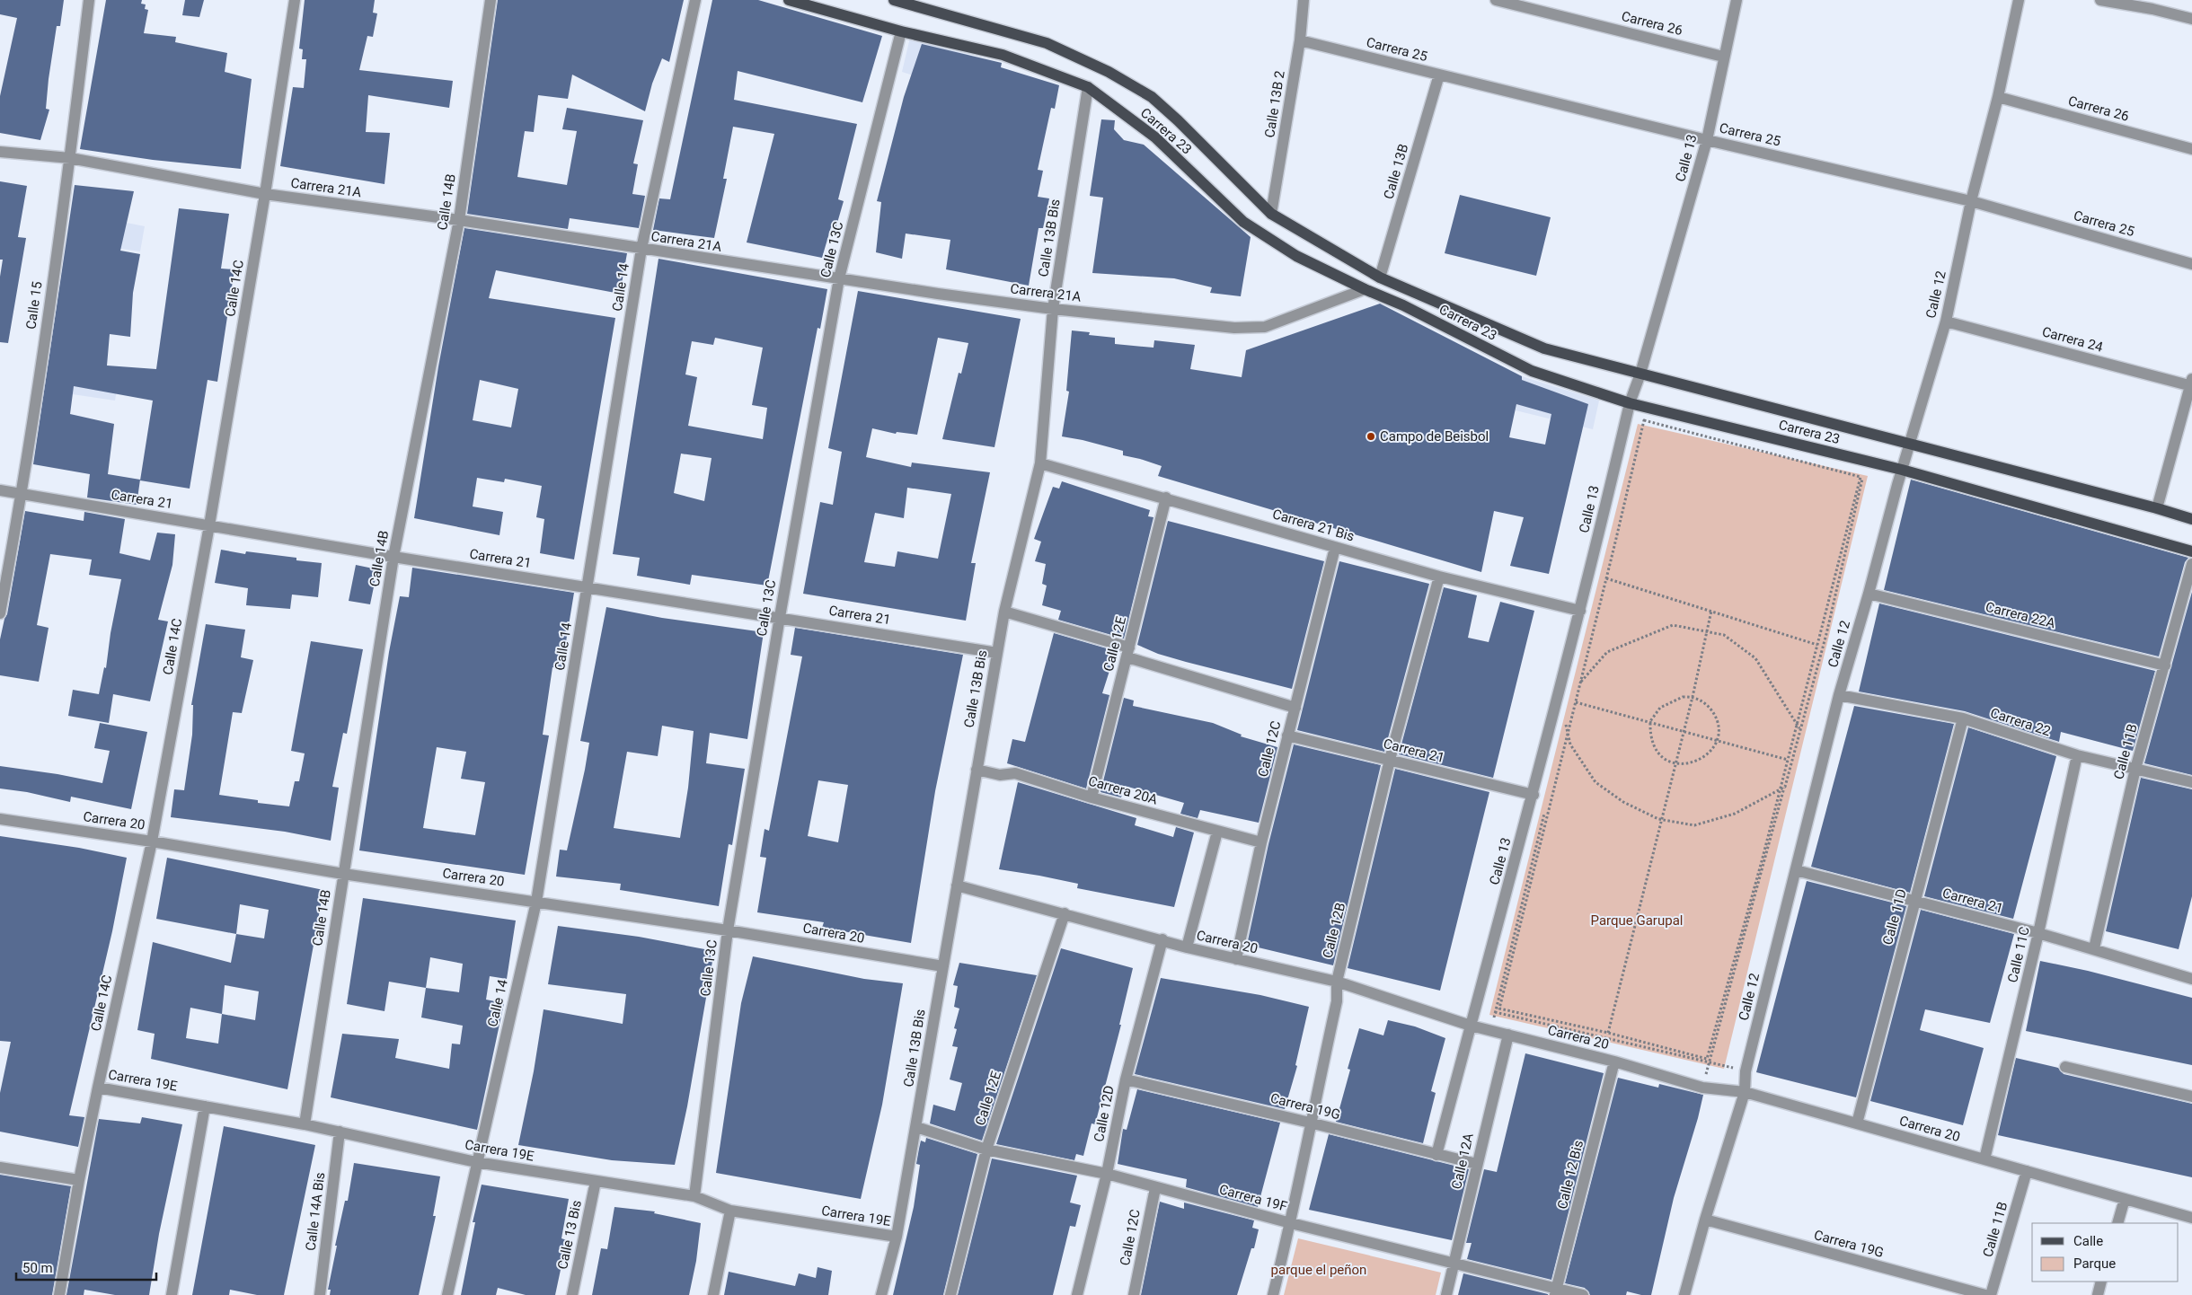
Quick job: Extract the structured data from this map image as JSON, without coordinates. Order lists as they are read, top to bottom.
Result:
{
  "streets": {
    "main road": ["Carrera 23"],
    "street": [
      "Carrera 26",
      "Carrera 25",
      "Calle 13B 2",
      "Calle 13",
      "Calle 13B",
      "Carrera 21A",
      "Calle 14B",
      "Calle 13B Bis",
      "Calle 13C",
      "Calle 14",
      "Calle 14C",
      "Calle 12",
      "Calle 15",
      "Carrera 24",
      "Carrera 21",
      "Carrera 21 Bis",
      "Carrera 22A",
      "Calle 12E",
      "Carrera 22",
      "Calle 12C",
      "Calle 11B",
      "Carrera 20A",
      "Carrera 20",
      "Calle 11D",
      "Calle 12B",
      "Calle 11C",
      "Carrera 19E",
      "Carrera 19G",
      "Calle 12D",
      "Calle 12A",
      "Calle 12 Bis",
      "Carrera 19F",
      "Calle 14A Bis",
      "Calle 13 Bis"
    ]
  },
  "crossings": [
    ["Carrera 26", "Calle 13"],
    ["Carrera 26", "Calle 12"],
    ["Carrera 25", "Calle 13B 2"],
    ["Carrera 25", "Calle 13"],
    ["Carrera 25", "Calle 13B"],
    ["Carrera 25", "Calle 12"],
    ["Calle 13B 2", "Carrera 23"],
    ["Carrera 23", "Calle 13"],
    ["Carrera 23", "Calle 13B"],
    ["Carrera 23", "Carrera 21A"],
    ["Carrera 23", "Calle 13B Bis"],
    ["Carrera 23", "Calle 13C"],
    ["Carrera 23", "Calle 12"],
    ["Calle 13", "Carrera 21"],
    ["Calle 13", "Carrera 21 Bis"],
    ["Calle 13", "Carrera 20"],
    ["Calle 13", "Carrera 19G"],
    ["Carrera 21A", "Calle 14B"],
    ["Carrera 21A", "Calle 13B Bis"],
    ["Carrera 21A", "Calle 13C"],
    ["Carrera 21A", "Calle 14"],
    ["Carrera 21A", "Calle 14C"],
    ["Carrera 21A", "Calle 15"],
    ["Calle 14B", "Carrera 21"],
    ["Calle 14B", "Carrera 20"],
    ["Calle 14B", "Carrera 19E"],
    ["Calle 13B Bis", "Carrera 21"],
    ["Calle 13B Bis", "Carrera 21 Bis"],
    ["Calle 13B Bis", "Carrera 20A"],
    ["Calle 13B Bis", "Carrera 20"],
    ["Calle 13B Bis", "Carrera 19E"],
    ["Calle 13B Bis", "Carrera 19F"],
    ["Calle 13C", "Carrera 21"],
    ["Calle 13C", "Carrera 20"],
    ["Calle 13C", "Carrera 19E"],
    ["Calle 14", "Carrera 21"],
    ["Calle 14", "Carrera 20"],
    ["Calle 14", "Carrera 19E"],
    ["Calle 14C", "Carrera 21"],
    ["Calle 14C", "Carrera 20"],
    ["Calle 14C", "Carrera 19E"],
    ["Calle 12", "Carrera 24"],
    ["Calle 12", "Carrera 21"],
    ["Calle 12", "Carrera 22A"],
    ["Calle 12", "Carrera 22"],
    ["Calle 12", "Carrera 20"],
    ["Calle 12", "Carrera 19G"],
    ["Calle 15", "Carrera 21"],
    ["Carrera 21", "Calle 12C"],
    ["Carrera 21", "Calle 11B"],
    ["Carrera 21", "Calle 11D"],
    ["Carrera 21", "Calle 12B"],
    ["Carrera 21", "Calle 11C"],
    ["Carrera 21 Bis", "Calle 12E"],
    ["Carrera 21 Bis", "Calle 12C"],
    ["Carrera 21 Bis", "Calle 12B"],
    ["Carrera 22A", "Calle 11B"],
    ["Calle 12E", "Carrera 20A"],
    ["Calle 12E", "Carrera 20"],
    ["Calle 12E", "Carrera 19F"],
    ["Carrera 22", "Calle 11B"],
    ["Carrera 22", "Calle 11D"],
    ["Carrera 22", "Calle 11C"],
    ["Calle 12C", "Carrera 20A"],
    ["Calle 12C", "Carrera 20"],
    ["Calle 12C", "Carrera 19F"],
    ["Calle 11B", "Carrera 20"],
    ["Carrera 20", "Calle 11D"],
    ["Carrera 20", "Calle 12B"],
    ["Carrera 20", "Calle 11C"],
    ["Carrera 20", "Calle 12D"],
    ["Carrera 20", "Calle 12A"],
    ["Carrera 20", "Calle 12 Bis"],
    ["Calle 12B", "Carrera 19G"],
    ["Calle 12B", "Carrera 19F"],
    ["Carrera 19E", "Calle 14A Bis"],
    ["Carrera 19E", "Calle 13 Bis"],
    ["Carrera 19G", "Calle 12D"],
    ["Carrera 19G", "Calle 12A"],
    ["Calle 12D", "Carrera 19F"],
    ["Calle 12A", "Carrera 19F"],
    ["Calle 12 Bis", "Carrera 19F"]
  ],
  "parks": ["Parque Garupal", "parque el peñon"],
  "places": ["Campo de Beisbol"],
  "legend": ["Calle", "Parque"],
  "scale_bar": "50 m"
}
